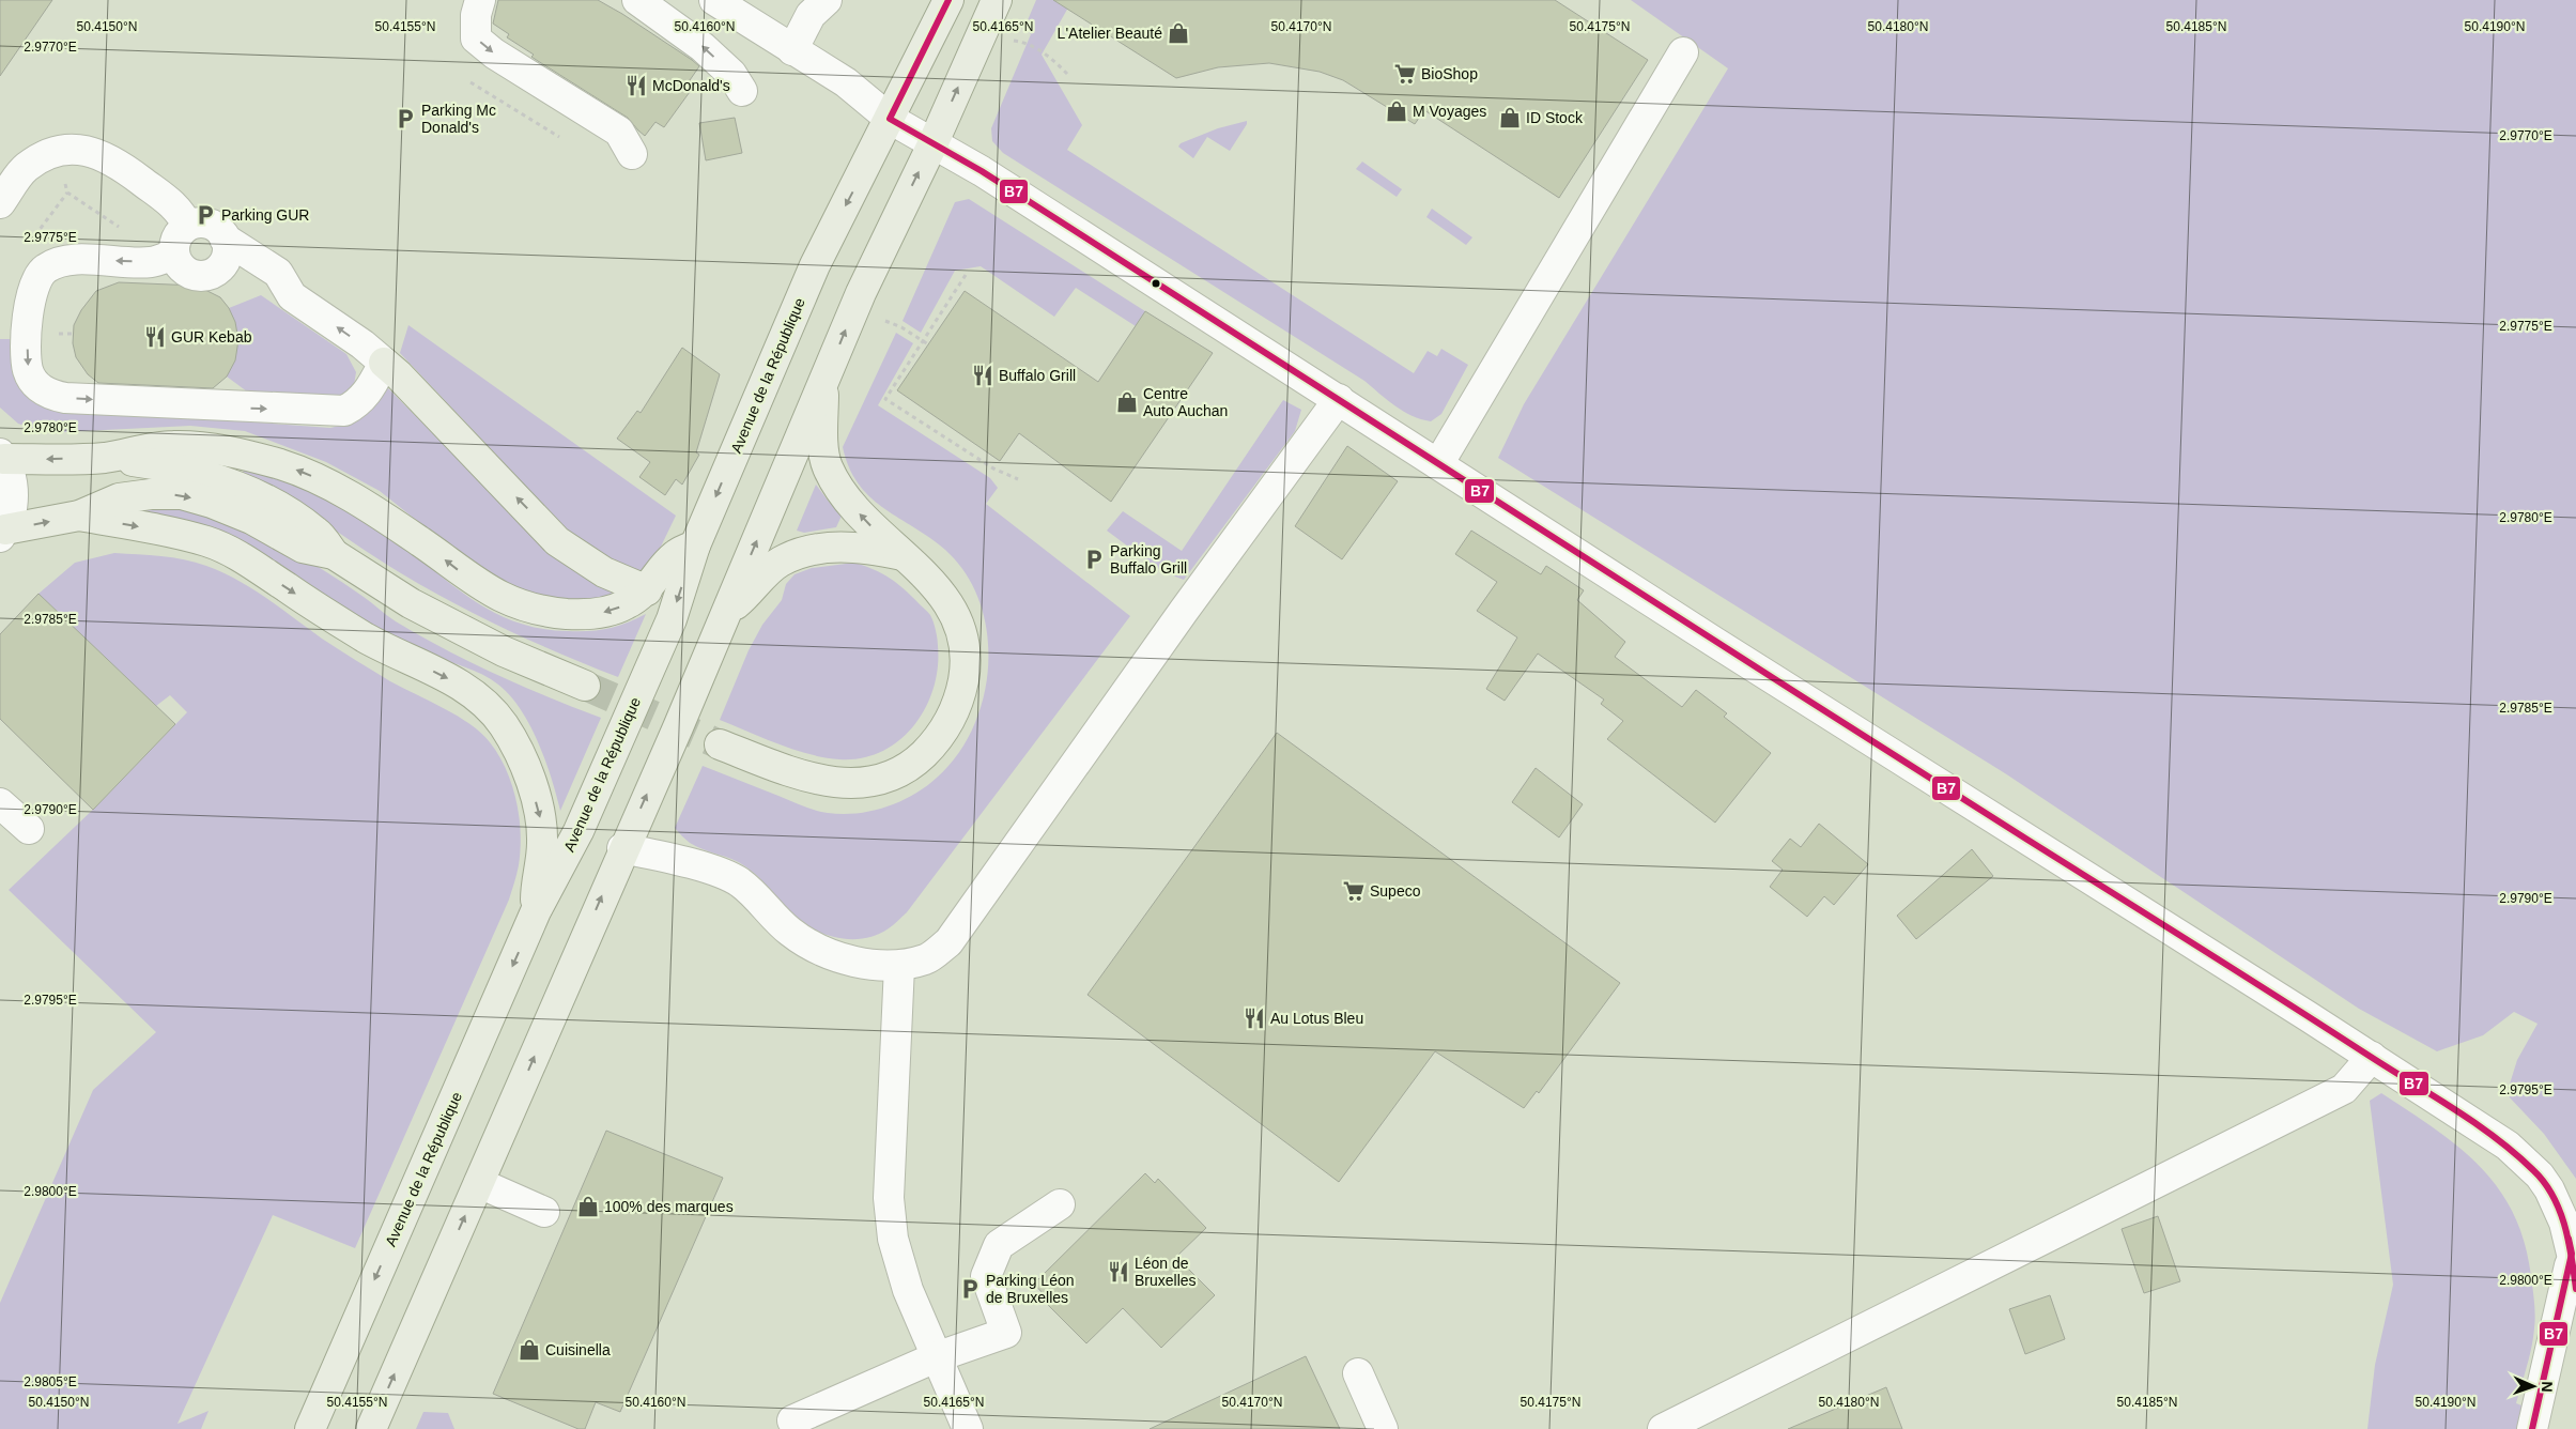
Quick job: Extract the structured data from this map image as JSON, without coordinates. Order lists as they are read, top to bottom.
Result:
{
  "streets": {
    "main road": ["Avenue de la République"]
  },
  "places": {
    "shop": [
      "L'Atelier Beauté",
      "M Voyages",
      "ID Stock",
      "Centre Auto Auchan",
      "100% des marques",
      "Cuisinella"
    ],
    "supermarket": ["BioShop", "Supeco"],
    "restaurant": [
      "McDonald's",
      "GUR Kebab",
      "Buffalo Grill",
      "Au Lotus Bleu",
      "Léon de Bruxelles"
    ],
    "parking": [
      "Parking Mc Donald's",
      "Parking GUR",
      "Parking Buffalo Grill",
      "Parking Léon de Bruxelles"
    ]
  },
  "lines": ["transit line B7"],
  "north": "right",
  "coordinates": [
    "50.4150°N",
    "50.4155°N",
    "50.4160°N",
    "50.4165°N",
    "50.4170°N",
    "50.4175°N",
    "50.4180°N",
    "50.4185°N",
    "50.4190°N",
    "2.9770°E",
    "2.9775°E",
    "2.9780°E",
    "2.9785°E",
    "2.9790°E",
    "2.9795°E",
    "2.9800°E",
    "2.9805°E"
  ]
}
